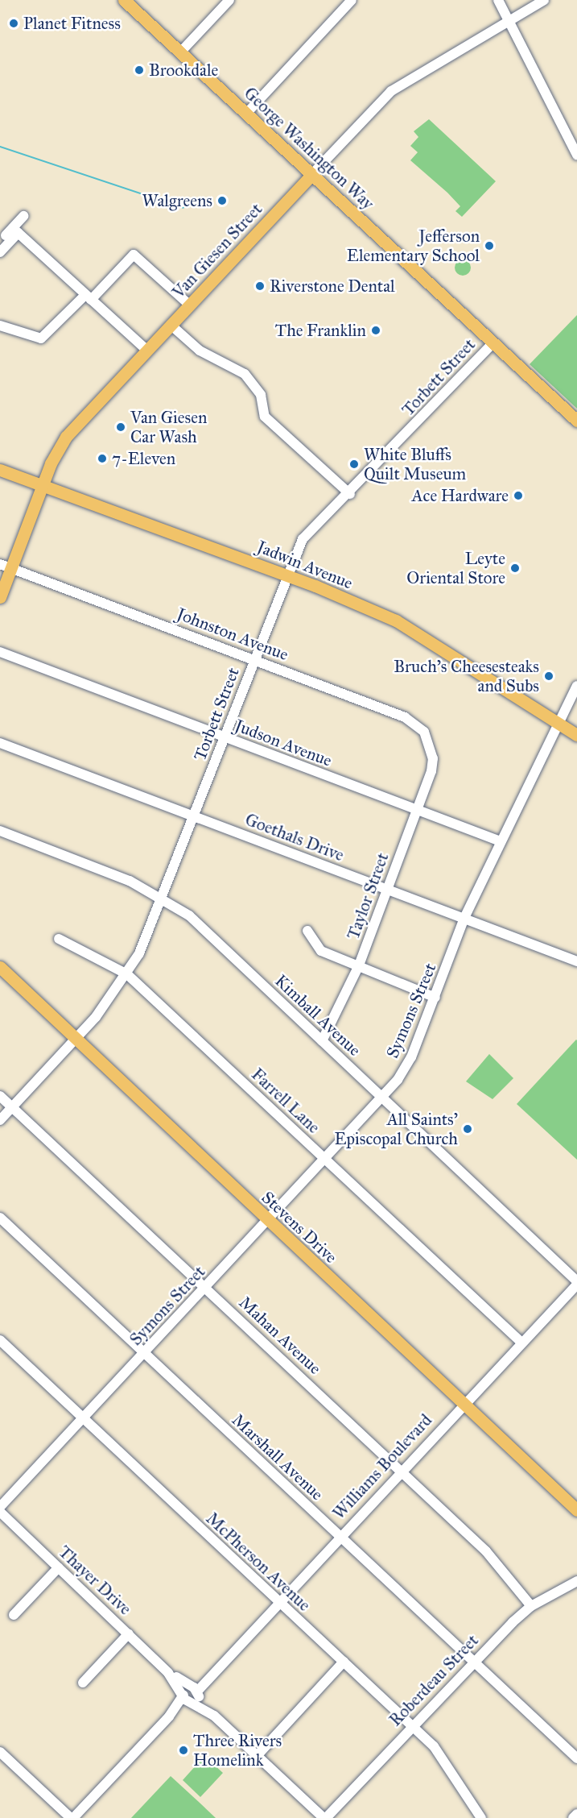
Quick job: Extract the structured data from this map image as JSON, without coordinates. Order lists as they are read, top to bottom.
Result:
{
  "streets": {
    "main road": [
      "George Washington Way",
      "Van Giesen Street",
      "Jadwin Avenue",
      "Stevens Drive"
    ],
    "street": [
      "Torbett Street",
      "Johnston Avenue",
      "Judson Avenue",
      "Goethals Drive",
      "Taylor Street",
      "Symons Street",
      "Kimball Avenue",
      "Farrell Lane",
      "Mahan Avenue",
      "Marshall Avenue",
      "Williams Boulevard",
      "McPherson Avenue",
      "Thayer Drive",
      "Roberdeau Street"
    ]
  },
  "crossings": [
    ["George Washington Way", "Van Giesen Street"],
    ["George Washington Way", "Torbett Street"],
    ["Van Giesen Street", "Jadwin Avenue"],
    ["Van Giesen Street", "Johnston Avenue"],
    ["Torbett Street", "Jadwin Avenue"],
    ["Torbett Street", "Johnston Avenue"],
    ["Torbett Street", "Judson Avenue"],
    ["Torbett Street", "Goethals Drive"],
    ["Torbett Street", "Kimball Avenue"],
    ["Torbett Street", "Farrell Lane"],
    ["Torbett Street", "Stevens Drive"],
    ["Torbett Street", "Mahan Avenue"],
    ["Jadwin Avenue", "Symons Street"],
    ["Johnston Avenue", "Taylor Street"],
    ["Judson Avenue", "Taylor Street"],
    ["Judson Avenue", "Symons Street"],
    ["Goethals Drive", "Taylor Street"],
    ["Goethals Drive", "Symons Street"],
    ["Taylor Street", "Kimball Avenue"],
    ["Symons Street", "Kimball Avenue"],
    ["Symons Street", "Farrell Lane"],
    ["Symons Street", "Stevens Drive"],
    ["Symons Street", "Mahan Avenue"],
    ["Symons Street", "Marshall Avenue"],
    ["Symons Street", "McPherson Avenue"],
    ["Kimball Avenue", "Williams Boulevard"],
    ["Farrell Lane", "Williams Boulevard"],
    ["Stevens Drive", "Williams Boulevard"],
    ["Mahan Avenue", "Williams Boulevard"],
    ["Mahan Avenue", "Roberdeau Street"],
    ["Marshall Avenue", "Williams Boulevard"],
    ["Marshall Avenue", "Roberdeau Street"],
    ["Williams Boulevard", "McPherson Avenue"],
    ["Williams Boulevard", "Thayer Drive"],
    ["McPherson Avenue", "Roberdeau Street"],
    ["Thayer Drive", "Roberdeau Street"]
  ],
  "places": [
    "Planet Fitness",
    "Brookdale",
    "Walgreens",
    "Jefferson Elementary School",
    "Riverstone Dental",
    "The Franklin",
    "Van Giesen Car Wash",
    "7-Eleven",
    "White Bluffs Quilt Museum",
    "Ace Hardware",
    "Leyte Oriental Store",
    "Bruch's Cheesesteaks and Subs",
    "All Saints' Episcopal Church",
    "Three Rivers Homelink"
  ]
}
